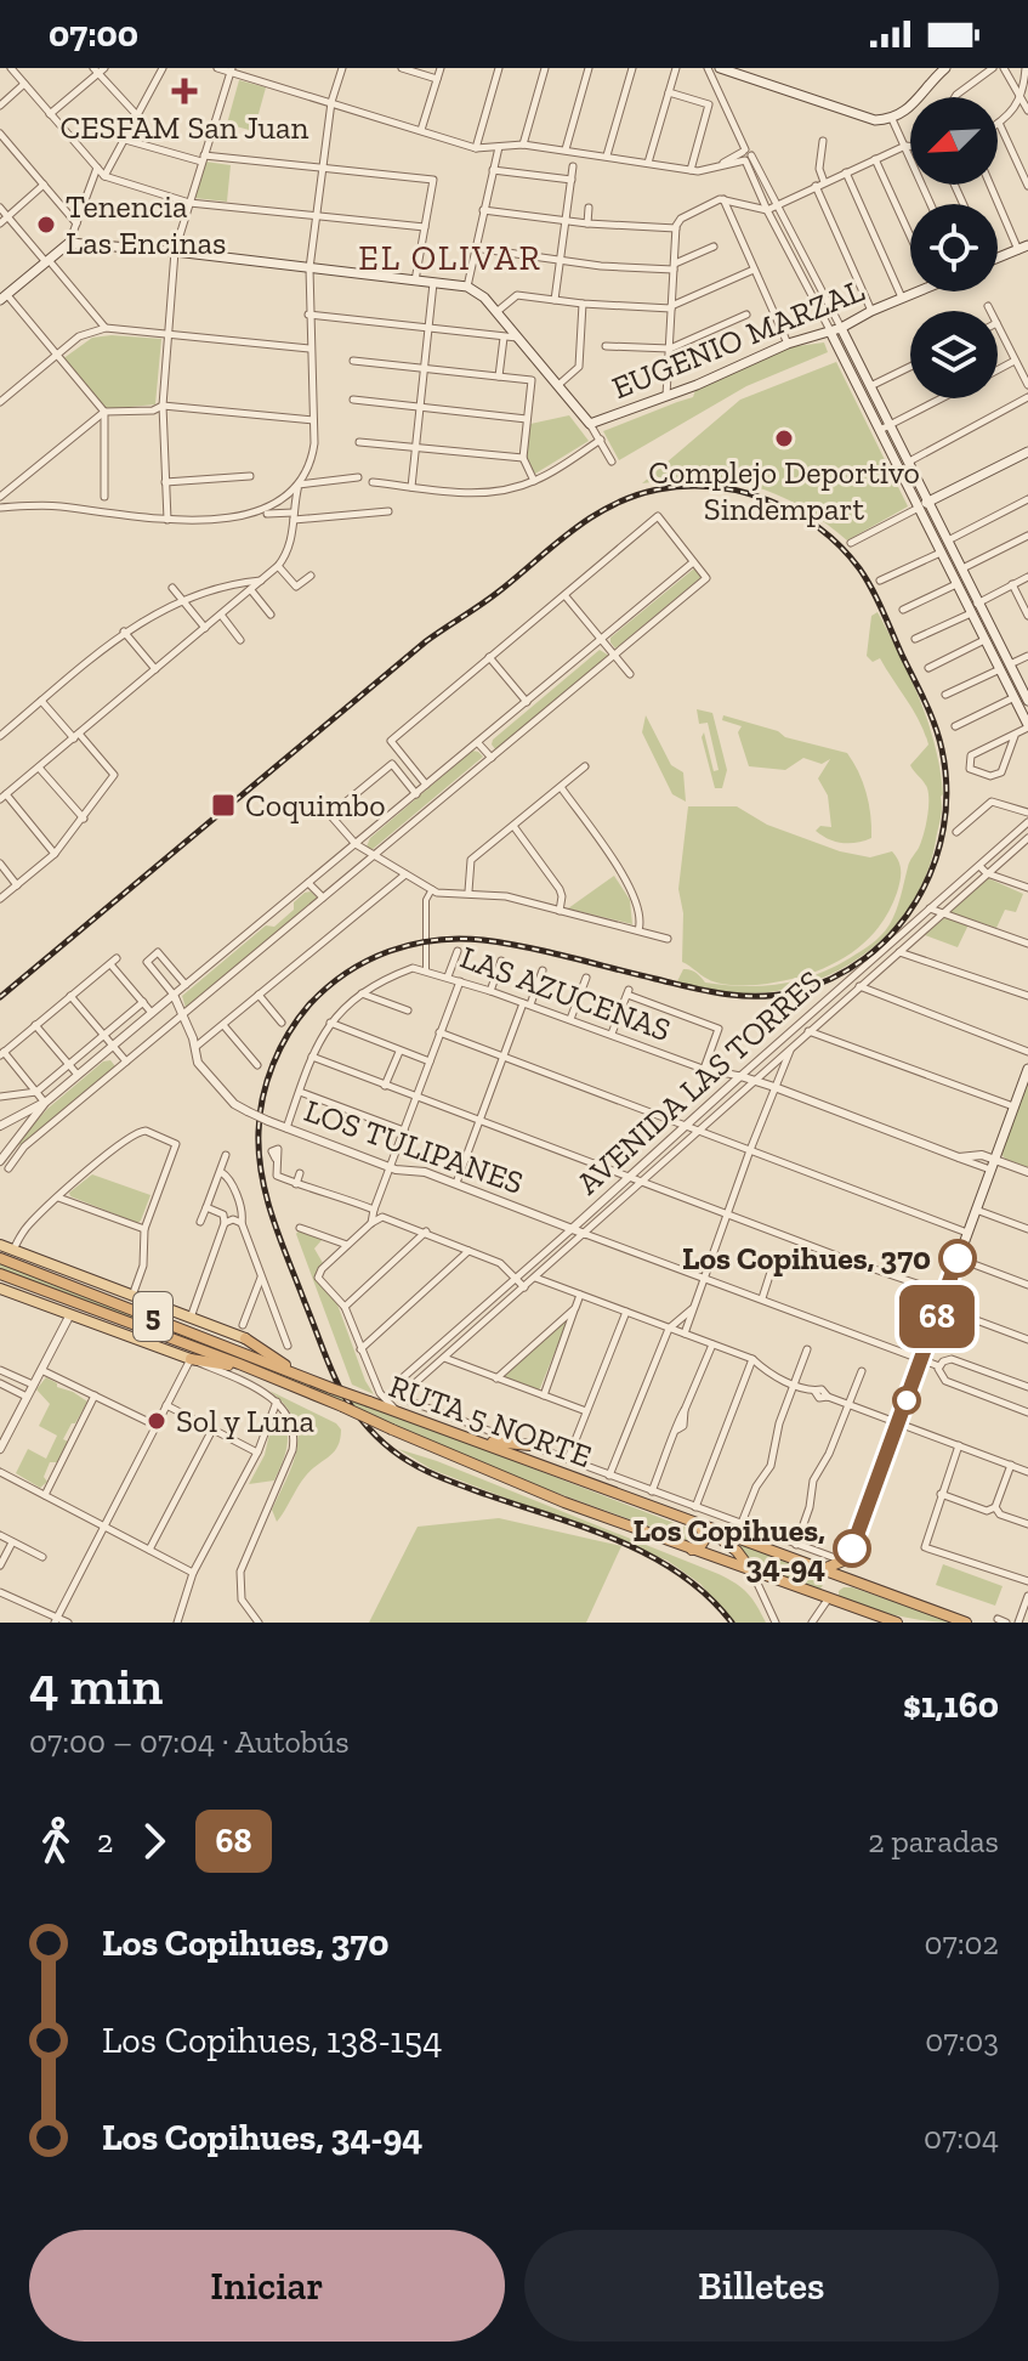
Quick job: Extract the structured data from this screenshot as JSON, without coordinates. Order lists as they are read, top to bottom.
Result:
{
  "streets": {
    "highway": ["5", "RUTA 5 NORTE"],
    "main road": ["EUGENIO MARZAL"],
    "street": ["LAS AZUCENAS", "AVENIDA LAS TORRES", "LOS TULIPANES"]
  },
  "crossings": [
    ["LAS AZUCENAS", "AVENIDA LAS TORRES"],
    ["LAS AZUCENAS", "LOS TULIPANES"],
    ["AVENIDA LAS TORRES", "LOS TULIPANES"]
  ],
  "districts": ["EL OLIVAR"],
  "places": {
    "health": ["CESFAM San Juan"],
    "other": [
      "Tenencia Las Encinas",
      "Complejo Deportivo Sindempart",
      "Los Copihues, 370",
      "Sol y Luna",
      "Los Copihues, 34-94"
    ],
    "transit": ["Coquimbo"]
  },
  "lines": ["bus line 68"],
  "north": "bottom left",
  "page": {
    "status": "07:00",
    "on_map": "68",
    "heading": ["4 min", "07:00 – 07:04 · Autobús", "$1,160"],
    "legs": ["2", "68", "2 paradas"],
    "list": [
      {
        "name": "Los Copihues, 370",
        "value": "07:02"
      },
      {
        "name": "Los Copihues, 138-154",
        "value": "07:03"
      },
      {
        "name": "Los Copihues, 34-94",
        "value": "07:04"
      }
    ],
    "buttons": ["Iniciar", "Billetes"]
  }
}
